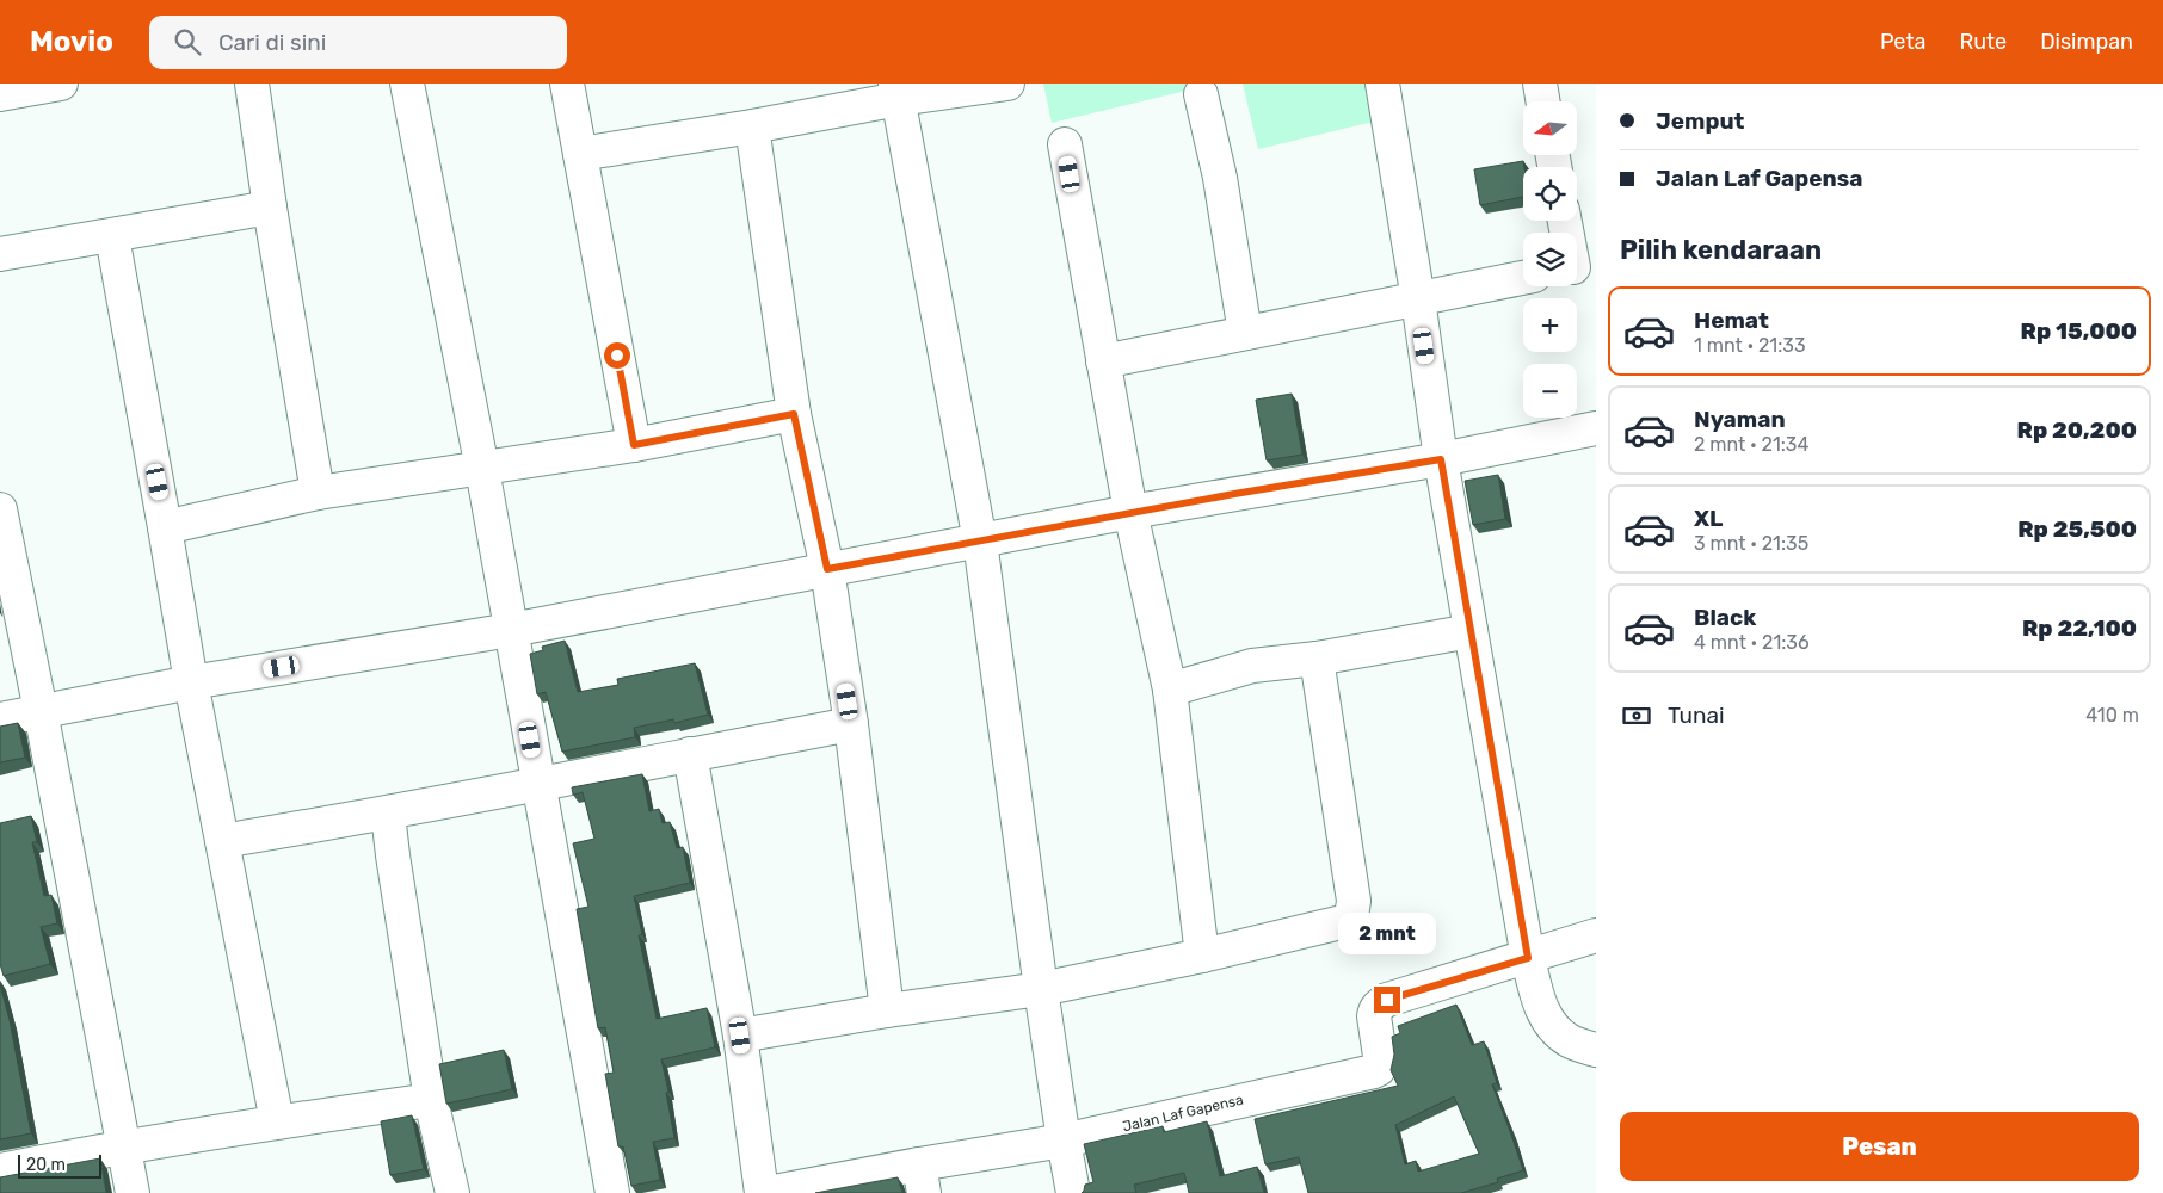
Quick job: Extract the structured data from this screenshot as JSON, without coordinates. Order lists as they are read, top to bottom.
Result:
{
  "streets": {
    "street": ["Jalan Laf Gapensa"]
  },
  "scale_bar": "20 m",
  "north": "left",
  "page": {
    "header": "Movio",
    "search": "Cari di sini",
    "nav": ["Peta", "Rute", "Disimpan"],
    "banner": ["Jemput", "Jalan Laf Gapensa"],
    "map_buttons": ["+", "−"],
    "heading": "Pilih kendaraan",
    "list": [
      {
        "name": "Hemat",
        "note": "1 mnt · 21:33",
        "value": "Rp 15,000"
      },
      {
        "name": "Nyaman",
        "note": "2 mnt · 21:34",
        "value": "Rp 20,200"
      },
      {
        "name": "XL",
        "note": "3 mnt · 21:35",
        "value": "Rp 25,500"
      },
      {
        "name": "Black",
        "note": "4 mnt · 21:36",
        "value": "Rp 22,100"
      }
    ],
    "pay": ["Tunai", "410 m"],
    "bubble": "2 mnt",
    "buttons": "Pesan",
    "scale": "20 m"
  }
}
